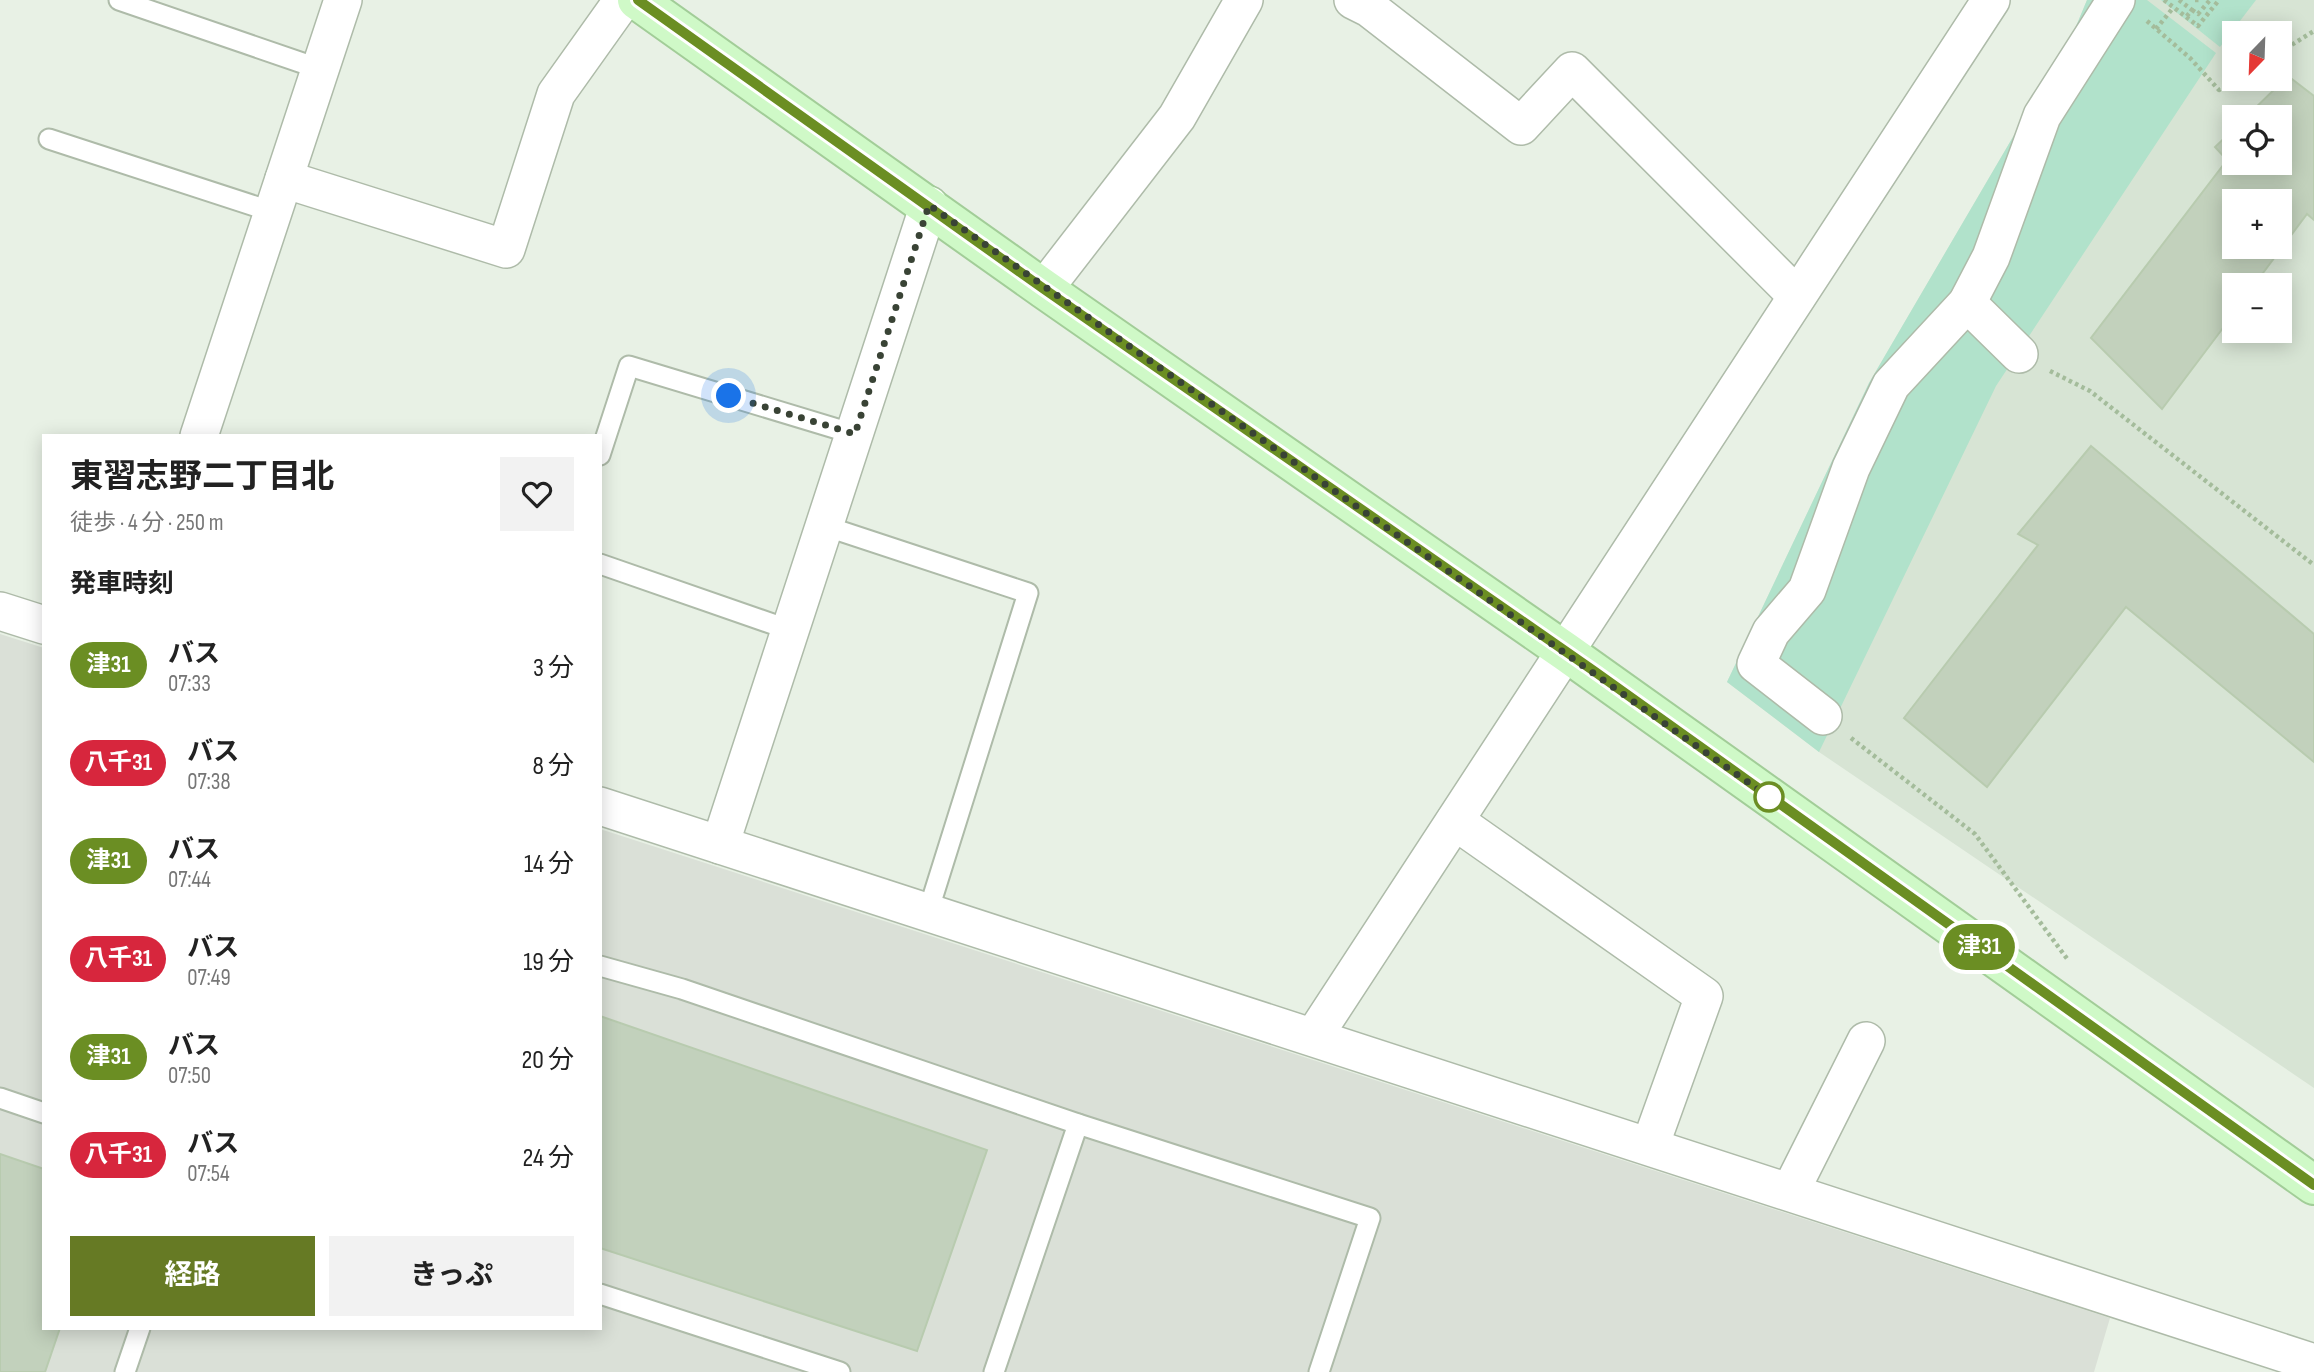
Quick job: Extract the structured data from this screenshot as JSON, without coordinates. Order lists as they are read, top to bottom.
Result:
{
  "lines": ["bus line 津31"],
  "north": "bottom left",
  "page": {
    "on_map": "津31",
    "map_buttons": ["+", "−"],
    "heading": [
      ["東習志野二丁目北", "徒歩 · 4 分 · 250 m"],
      "発車時刻"
    ],
    "list": [
      {
        "mark": "津31",
        "name": "バス",
        "note": "07:33",
        "value": "3 分"
      },
      {
        "mark": "八千31",
        "name": "バス",
        "note": "07:38",
        "value": "8 分"
      },
      {
        "mark": "津31",
        "name": "バス",
        "note": "07:44",
        "value": "14 分"
      },
      {
        "mark": "八千31",
        "name": "バス",
        "note": "07:49",
        "value": "19 分"
      },
      {
        "mark": "津31",
        "name": "バス",
        "note": "07:50",
        "value": "20 分"
      },
      {
        "mark": "八千31",
        "name": "バス",
        "note": "07:54",
        "value": "24 分"
      }
    ],
    "buttons": ["経路", "きっぷ"]
  }
}
